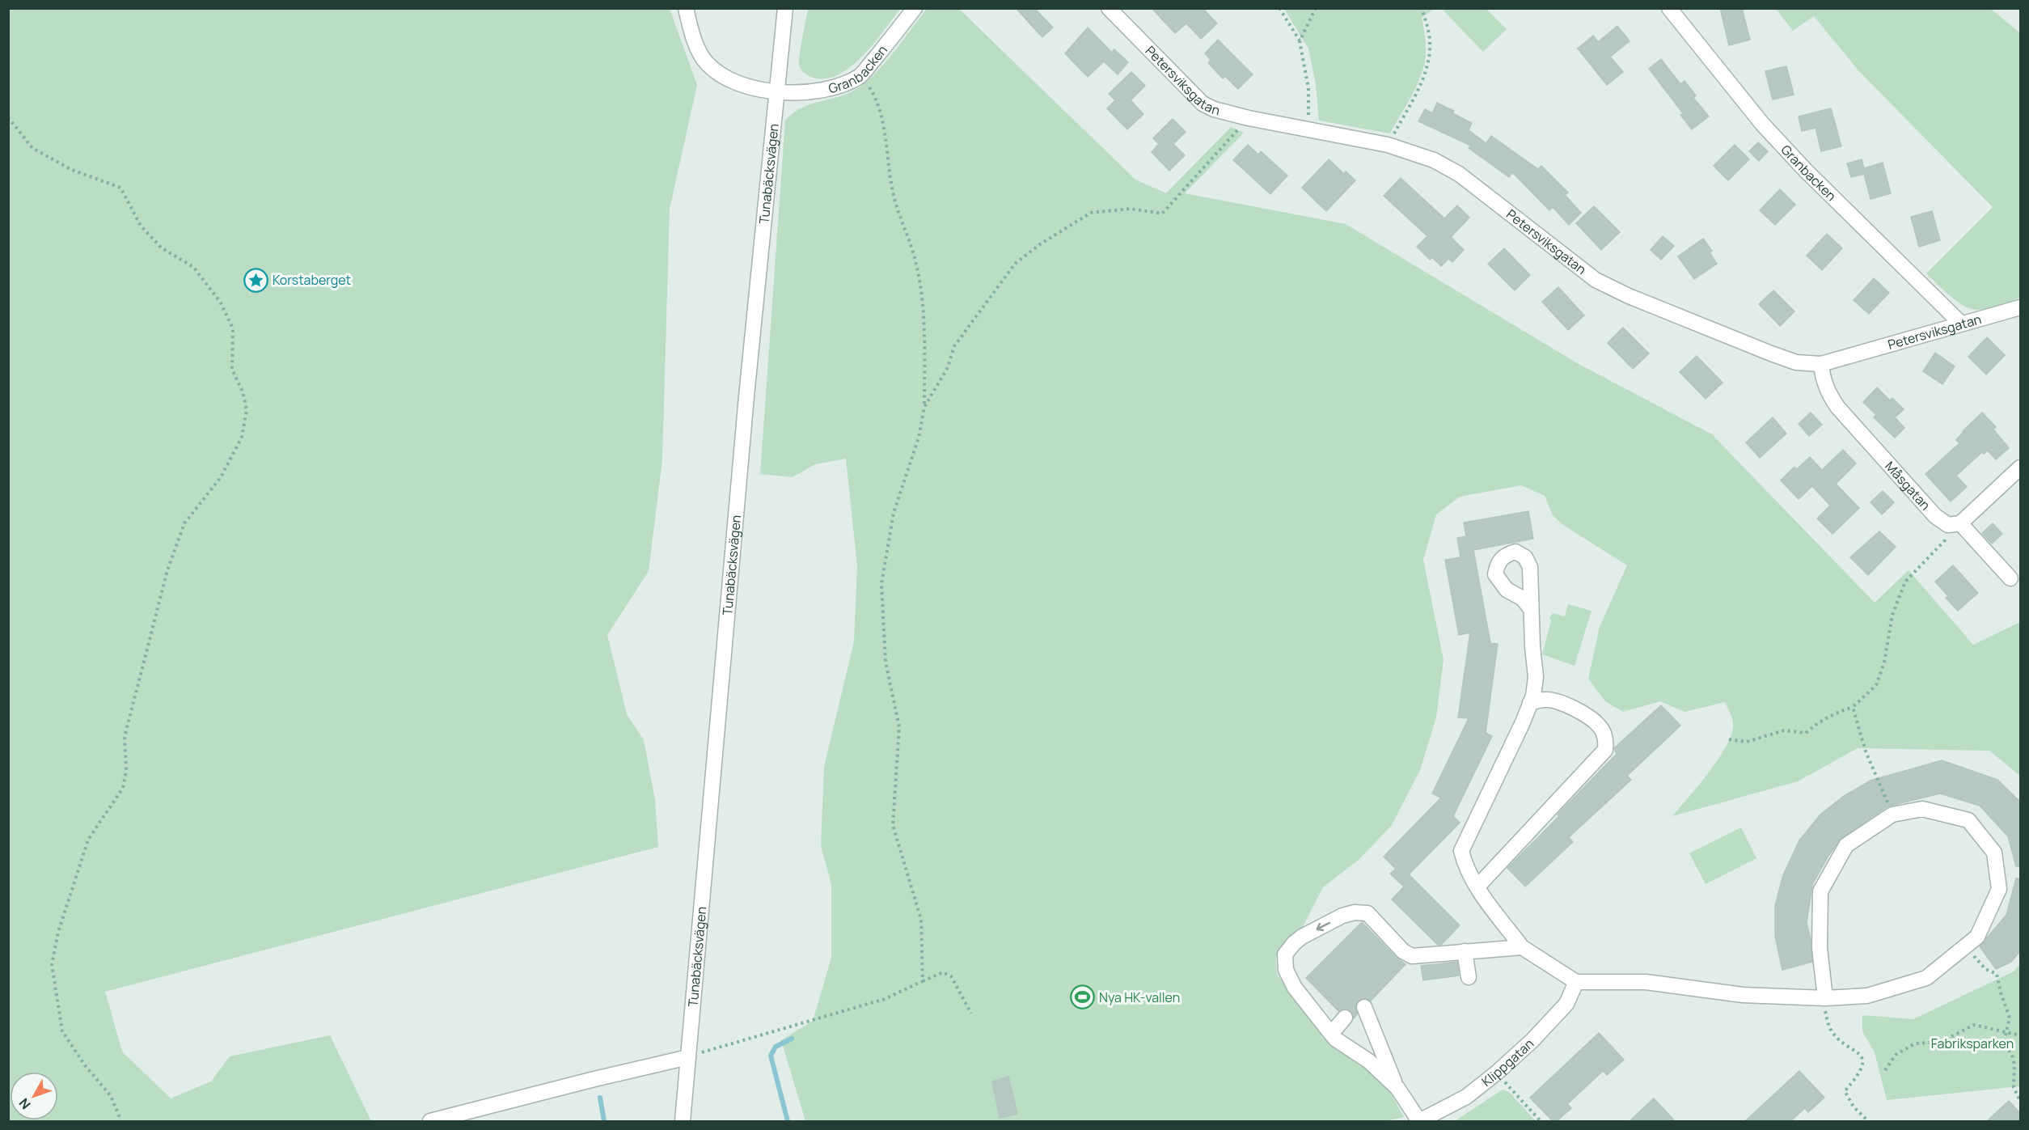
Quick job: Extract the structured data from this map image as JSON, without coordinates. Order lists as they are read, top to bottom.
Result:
{
  "streets": {
    "street": [
      "Granbacken",
      "Petersviksgatan",
      "Tunabäcksvägen",
      "Måsgatan",
      "Klippgatan"
    ]
  },
  "crossings": [
    ["Granbacken", "Petersviksgatan"],
    ["Granbacken", "Tunabäcksvägen"],
    ["Petersviksgatan", "Måsgatan"]
  ],
  "parks": ["Fabriksparken"],
  "places": {
    "place": ["Korstaberget"],
    "sports": ["Nya HK-vallen"]
  },
  "north": "bottom left"
}
